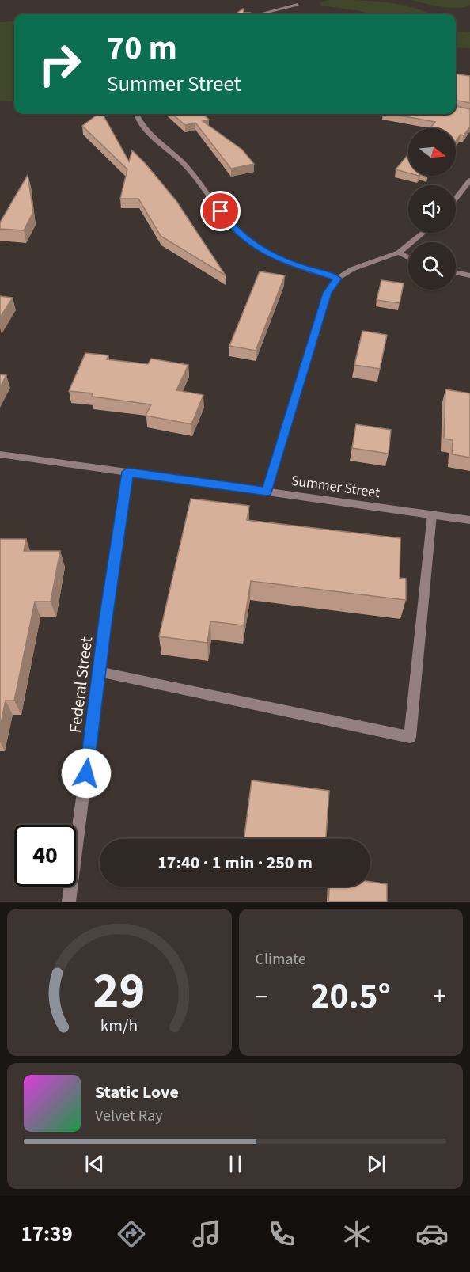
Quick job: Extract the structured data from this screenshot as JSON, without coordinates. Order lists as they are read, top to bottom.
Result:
{
  "streets": {
    "street": ["Summer Street", "Federal Street"]
  },
  "crossings": [
    ["Summer Street", "Federal Street"]
  ],
  "north": "right",
  "page": {
    "turn": ["70 m", "Summer Street"],
    "limit": "40",
    "trip": "17:40 · 1 min · 250 m",
    "tile": "Climate",
    "heat": ["−", "20.5°", "+"],
    "song": ["Static Love", "Velvet Ray"],
    "tabs": "17:39",
    "gauge": ["29", "km/h"]
  }
}
